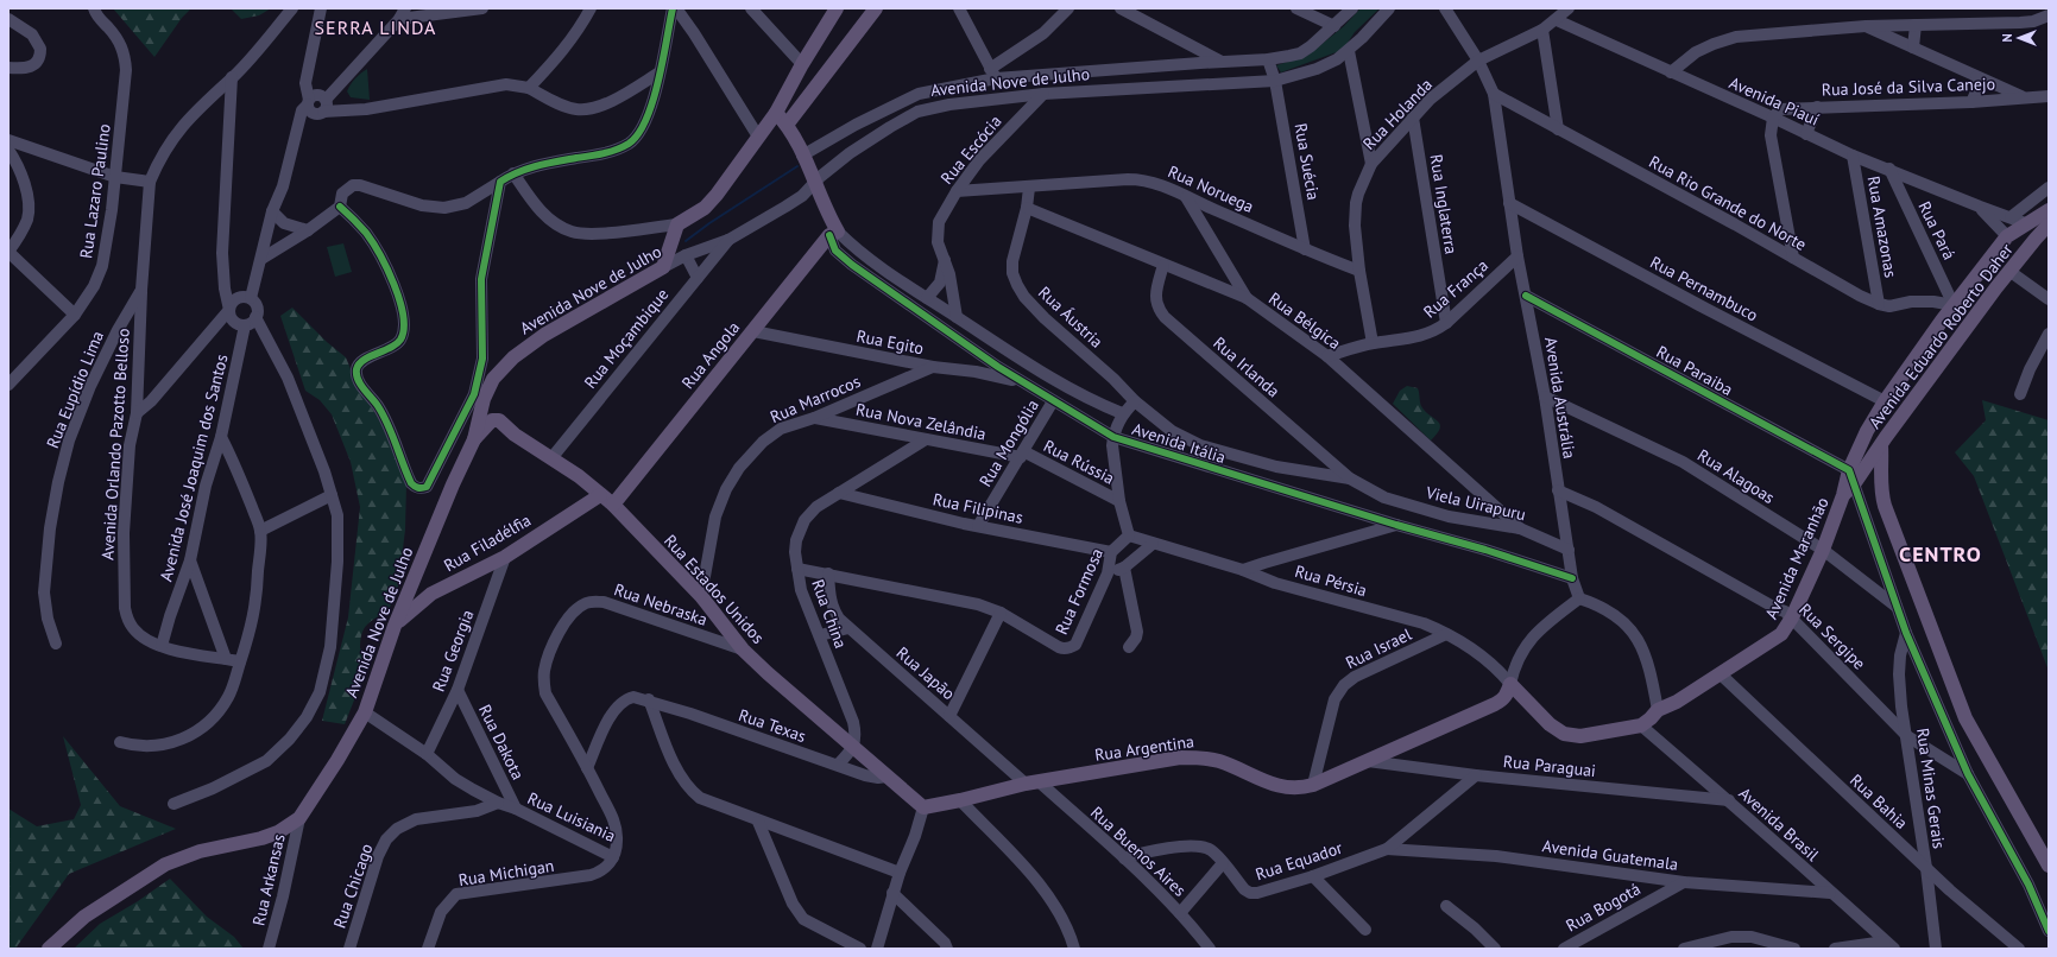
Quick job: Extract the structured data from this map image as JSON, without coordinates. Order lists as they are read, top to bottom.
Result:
{
  "streets": {
    "main road": [
      "Avenida Nove de Julho",
      "Avenida Eduardo Roberto Daher",
      "Rua Angola",
      "Avenida Itália",
      "Rua Filadélfia",
      "Avenida Maranhão",
      "Rua Estados Unidos",
      "Rua Argentina"
    ],
    "street": [
      "Rua José da Silva Canejo",
      "Avenida Piauí",
      "Rua Holanda",
      "Rua Escócia",
      "Rua Suécia",
      "Rua Noruega",
      "Rua Lazaro Paulino",
      "Rua Rio Grande do Norte",
      "Rua Inglaterra",
      "Rua Amazonas",
      "Rua Pará",
      "Rua França",
      "Rua Pernambuco",
      "Rua Áustria",
      "Rua Bélgica",
      "Rua Moçambique",
      "Rua Egito",
      "Rua Irlanda",
      "Rua Paraiba",
      "Rua Eupídio Lima",
      "Avenida Austrália",
      "Rua Marrocos",
      "Rua Nova Zelândia",
      "Rua Mongólia",
      "Avenida Orlando Pazotto Belloso",
      "Rua Rússia",
      "Avenida José Joaquim dos Santos",
      "Rua Alagoas",
      "Viela Uirapuru",
      "Rua Filipinas",
      "Rua Pérsia",
      "Rua Formosa",
      "Rua Nebraska",
      "Rua China",
      "Rua Sergipe",
      "Rua Israel",
      "Rua Georgia",
      "Rua Japão",
      "Rua Texas",
      "Rua Dakota",
      "Rua Paraguai",
      "Rua Minas Gerais",
      "Rua Bahia",
      "Rua Luisiania",
      "Avenida Brasil",
      "Rua Buenos Aires",
      "Avenida Guatemala",
      "Rua Equador",
      "Rua Michigan",
      "Rua Arkansas",
      "Rua Chicago",
      "Rua Bogotá"
    ]
  },
  "crossings": [
    ["Avenida Nove de Julho", "Rua Escócia"],
    ["Avenida Nove de Julho", "Rua Suécia"],
    ["Avenida Nove de Julho", "Rua Moçambique"],
    ["Avenida Nove de Julho", "Avenida Itália"],
    ["Avenida Nove de Julho", "Rua Filadélfia"],
    ["Avenida Nove de Julho", "Rua Estados Unidos"],
    ["Avenida Nove de Julho", "Rua Luisiania"],
    ["Avenida Nove de Julho", "Rua Arkansas"],
    ["Rua José da Silva Canejo", "Avenida Piauí"],
    ["Avenida Piauí", "Rua Holanda"],
    ["Avenida Piauí", "Rua Amazonas"],
    ["Avenida Piauí", "Rua Pará"],
    ["Avenida Piauí", "Avenida Maranhão"],
    ["Rua Holanda", "Rua Noruega"],
    ["Rua Holanda", "Rua Inglaterra"],
    ["Rua Holanda", "Rua França"],
    ["Rua Holanda", "Avenida Austrália"],
    ["Rua Escócia", "Rua Noruega"],
    ["Rua Escócia", "Avenida Itália"],
    ["Rua Suécia", "Rua Noruega"],
    ["Rua Noruega", "Rua Áustria"],
    ["Rua Rio Grande do Norte", "Rua Amazonas"],
    ["Rua Rio Grande do Norte", "Rua Pará"],
    ["Rua Rio Grande do Norte", "Avenida Austrália"],
    ["Rua Rio Grande do Norte", "Avenida Maranhão"],
    ["Rua Inglaterra", "Rua França"],
    ["Rua Pará", "Avenida Maranhão"],
    ["Rua França", "Rua Bélgica"],
    ["Rua França", "Avenida Austrália"],
    ["Rua Pernambuco", "Avenida Austrália"],
    ["Rua Pernambuco", "Avenida Maranhão"],
    ["Rua Áustria", "Rua Bélgica"],
    ["Rua Áustria", "Avenida Itália"],
    ["Rua Bélgica", "Rua Irlanda"],
    ["Rua Bélgica", "Viela Uirapuru"],
    ["Rua Moçambique", "Rua Estados Unidos"],
    ["Rua Egito", "Rua Angola"],
    ["Rua Egito", "Rua Marrocos"],
    ["Rua Egito", "Avenida Itália"],
    ["Rua Angola", "Avenida Itália"],
    ["Rua Angola", "Rua Estados Unidos"],
    ["Rua Irlanda", "Avenida Itália"],
    ["Rua Irlanda", "Viela Uirapuru"],
    ["Rua Paraiba", "Avenida Austrália"],
    ["Rua Paraiba", "Avenida Maranhão"],
    ["Rua Eupídio Lima", "Avenida Orlando Pazotto Belloso"],
    ["Avenida Austrália", "Avenida Itália"],
    ["Avenida Austrália", "Rua Alagoas"],
    ["Avenida Austrália", "Viela Uirapuru"],
    ["Avenida Austrália", "Avenida Maranhão"],
    ["Avenida Austrália", "Rua Pérsia"],
    ["Avenida Austrália", "Rua Sergipe"],
    ["Avenida Austrália", "Rua Argentina"],
    ["Avenida Austrália", "Avenida Brasil"],
    ["Rua Marrocos", "Rua Nova Zelândia"],
    ["Rua Marrocos", "Rua Estados Unidos"],
    ["Rua Nova Zelândia", "Rua Mongólia"],
    ["Rua Nova Zelândia", "Rua Rússia"],
    ["Rua Nova Zelândia", "Rua China"],
    ["Rua Mongólia", "Avenida Itália"],
    ["Rua Mongólia", "Rua Rússia"],
    ["Rua Mongólia", "Rua Filipinas"],
    ["Avenida Itália", "Viela Uirapuru"],
    ["Avenida Orlando Pazotto Belloso", "Avenida José Joaquim dos Santos"],
    ["Rua Alagoas", "Avenida Maranhão"],
    ["Rua Filipinas", "Rua Formosa"],
    ["Rua Filipinas", "Rua China"],
    ["Rua Filadélfia", "Rua Estados Unidos"],
    ["Rua Filadélfia", "Rua Georgia"],
    ["Avenida Maranhão", "Rua Pérsia"],
    ["Avenida Maranhão", "Rua Sergipe"],
    ["Avenida Maranhão", "Rua Argentina"],
    ["Avenida Maranhão", "Rua Bahia"],
    ["Avenida Maranhão", "Avenida Brasil"],
    ["Rua Pérsia", "Rua Formosa"],
    ["Rua Pérsia", "Rua Israel"],
    ["Rua Pérsia", "Rua Argentina"],
    ["Rua Pérsia", "Avenida Brasil"],
    ["Rua Estados Unidos", "Rua Nebraska"],
    ["Rua Estados Unidos", "Rua China"],
    ["Rua Estados Unidos", "Rua Texas"],
    ["Rua Estados Unidos", "Rua Argentina"],
    ["Rua Formosa", "Rua China"],
    ["Rua Formosa", "Rua Japão"],
    ["Rua Nebraska", "Rua Luisiania"],
    ["Rua Sergipe", "Rua Minas Gerais"],
    ["Rua Israel", "Rua Argentina"],
    ["Rua Georgia", "Rua Dakota"],
    ["Rua Georgia", "Rua Luisiania"],
    ["Rua Japão", "Rua Argentina"],
    ["Rua Dakota", "Rua Luisiania"],
    ["Rua Argentina", "Rua Paraguai"],
    ["Rua Argentina", "Avenida Brasil"],
    ["Rua Argentina", "Rua Buenos Aires"],
    ["Rua Paraguai", "Avenida Brasil"],
    ["Rua Paraguai", "Rua Equador"],
    ["Rua Minas Gerais", "Rua Bahia"],
    ["Rua Luisiania", "Rua Michigan"],
    ["Rua Luisiania", "Rua Chicago"],
    ["Avenida Brasil", "Avenida Guatemala"],
    ["Rua Buenos Aires", "Rua Equador"],
    ["Avenida Guatemala", "Rua Equador"],
    ["Avenida Guatemala", "Rua Bogotá"]
  ],
  "districts": ["SERRA LINDA", "CENTRO"],
  "north": "left"
}
